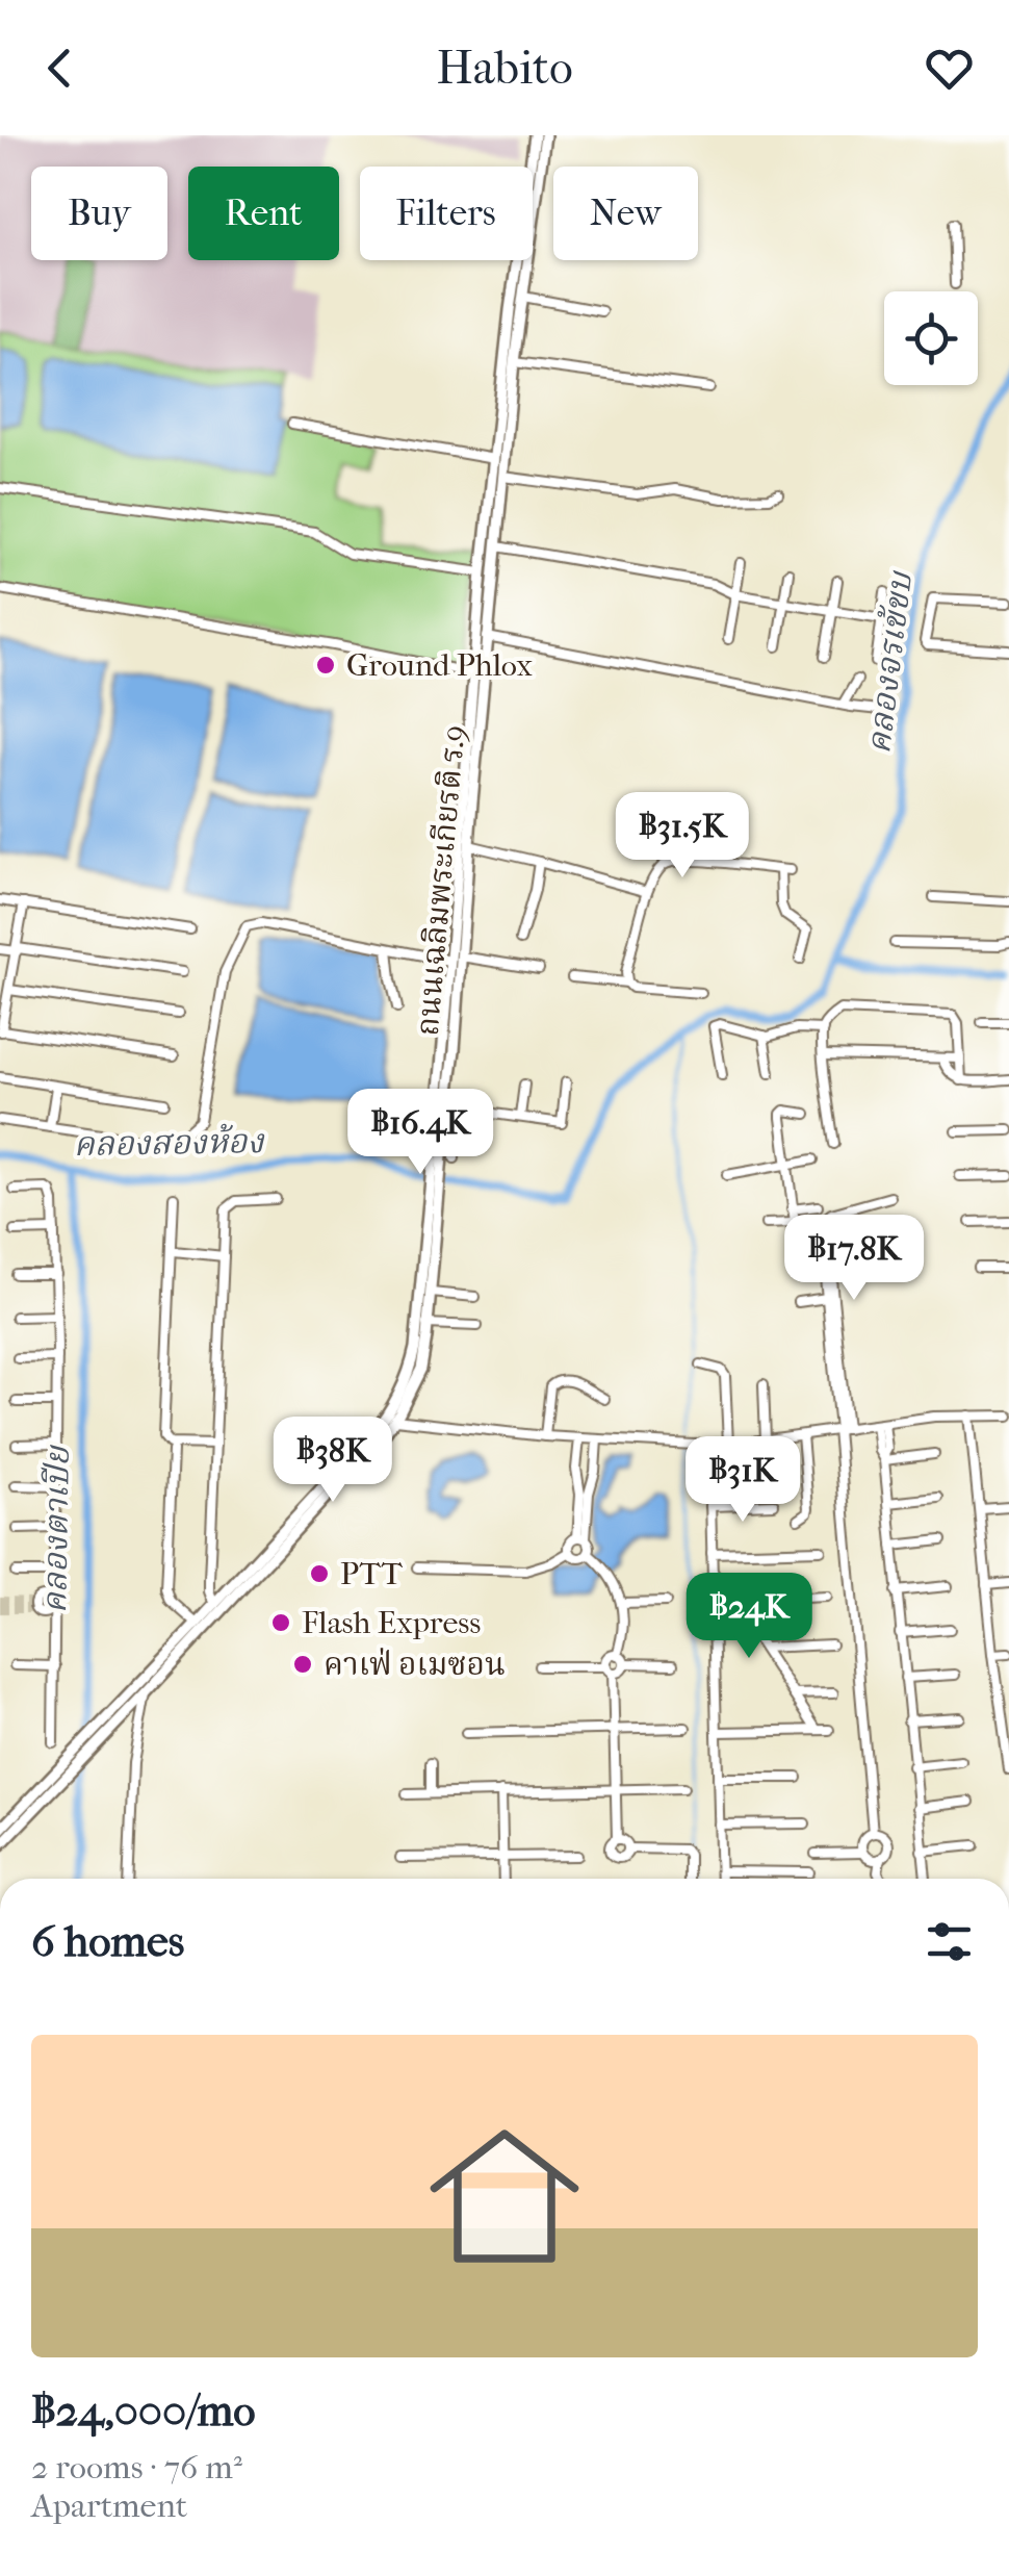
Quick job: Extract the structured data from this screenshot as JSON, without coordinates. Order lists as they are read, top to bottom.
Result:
{
  "streets": {
    "main road": ["ถนนเฉลิมพระเกียรติ ร.9"]
  },
  "water": ["คลองจรเข้ขบ", "คลองสองห้อง", "คลองตาเปีย"],
  "places": [
    "Ground Phlox",
    "PTT",
    "Flash Express",
    "คาเฟ่ อเมซอน"
  ],
  "page": {
    "header": "Habito",
    "chip": [
      "Buy",
      "Rent",
      "Filters",
      "New"
    ],
    "price": [
      "฿31.5K",
      "฿16.4K",
      "฿17.8K",
      "฿38K",
      "฿31K",
      "฿24K"
    ],
    "heading": "6 homes",
    "list": [
      {
        "name": "฿24,000/mo",
        "note": "2 rooms · 76 m² · Apartment"
      }
    ]
  }
}
